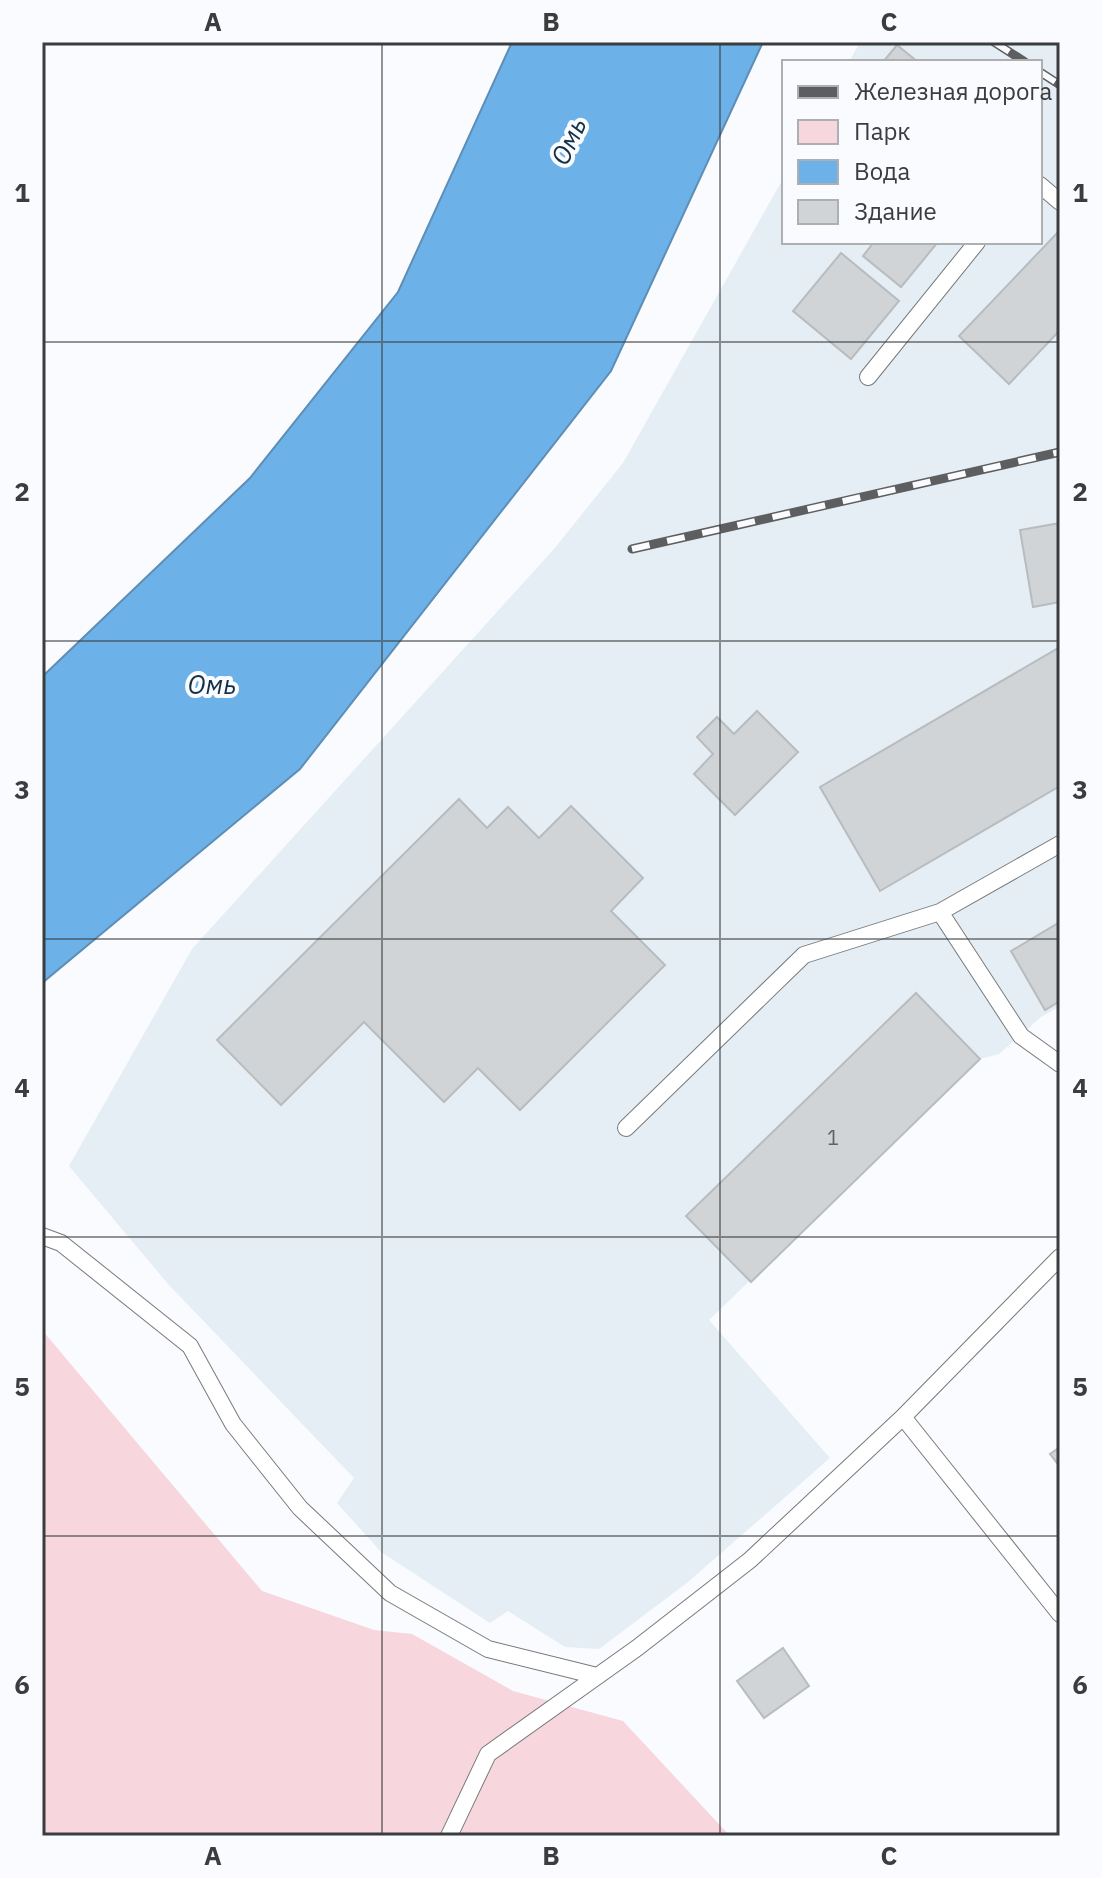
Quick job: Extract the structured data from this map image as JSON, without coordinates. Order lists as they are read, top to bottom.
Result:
{
  "water": ["Омь"],
  "house_numbers": ["1"],
  "legend": [
    "Железная дорога",
    "Парк",
    "Вода",
    "Здание"
  ],
  "grid": {
    "columns": ["A", "B", "C"],
    "rows": [
      "1",
      "2",
      "3",
      "4",
      "5",
      "6"
    ]
  }
}
